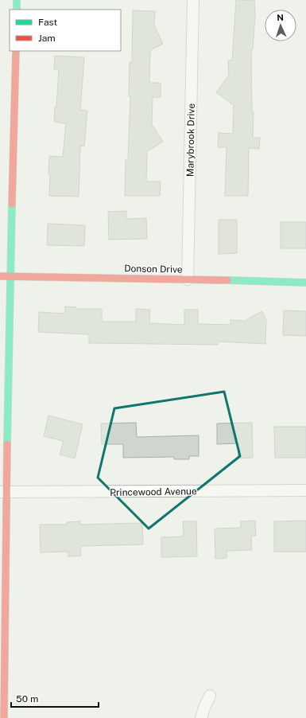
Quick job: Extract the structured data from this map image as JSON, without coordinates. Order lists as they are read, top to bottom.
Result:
{
  "streets": {
    "street": ["Marybrook Drive", "Donson Drive", "Princewood Avenue"]
  },
  "crossings": [
    ["Marybrook Drive", "Donson Drive"]
  ],
  "legend": ["Fast", "Jam"],
  "scale_bar": "50 m",
  "north": "top"
}
